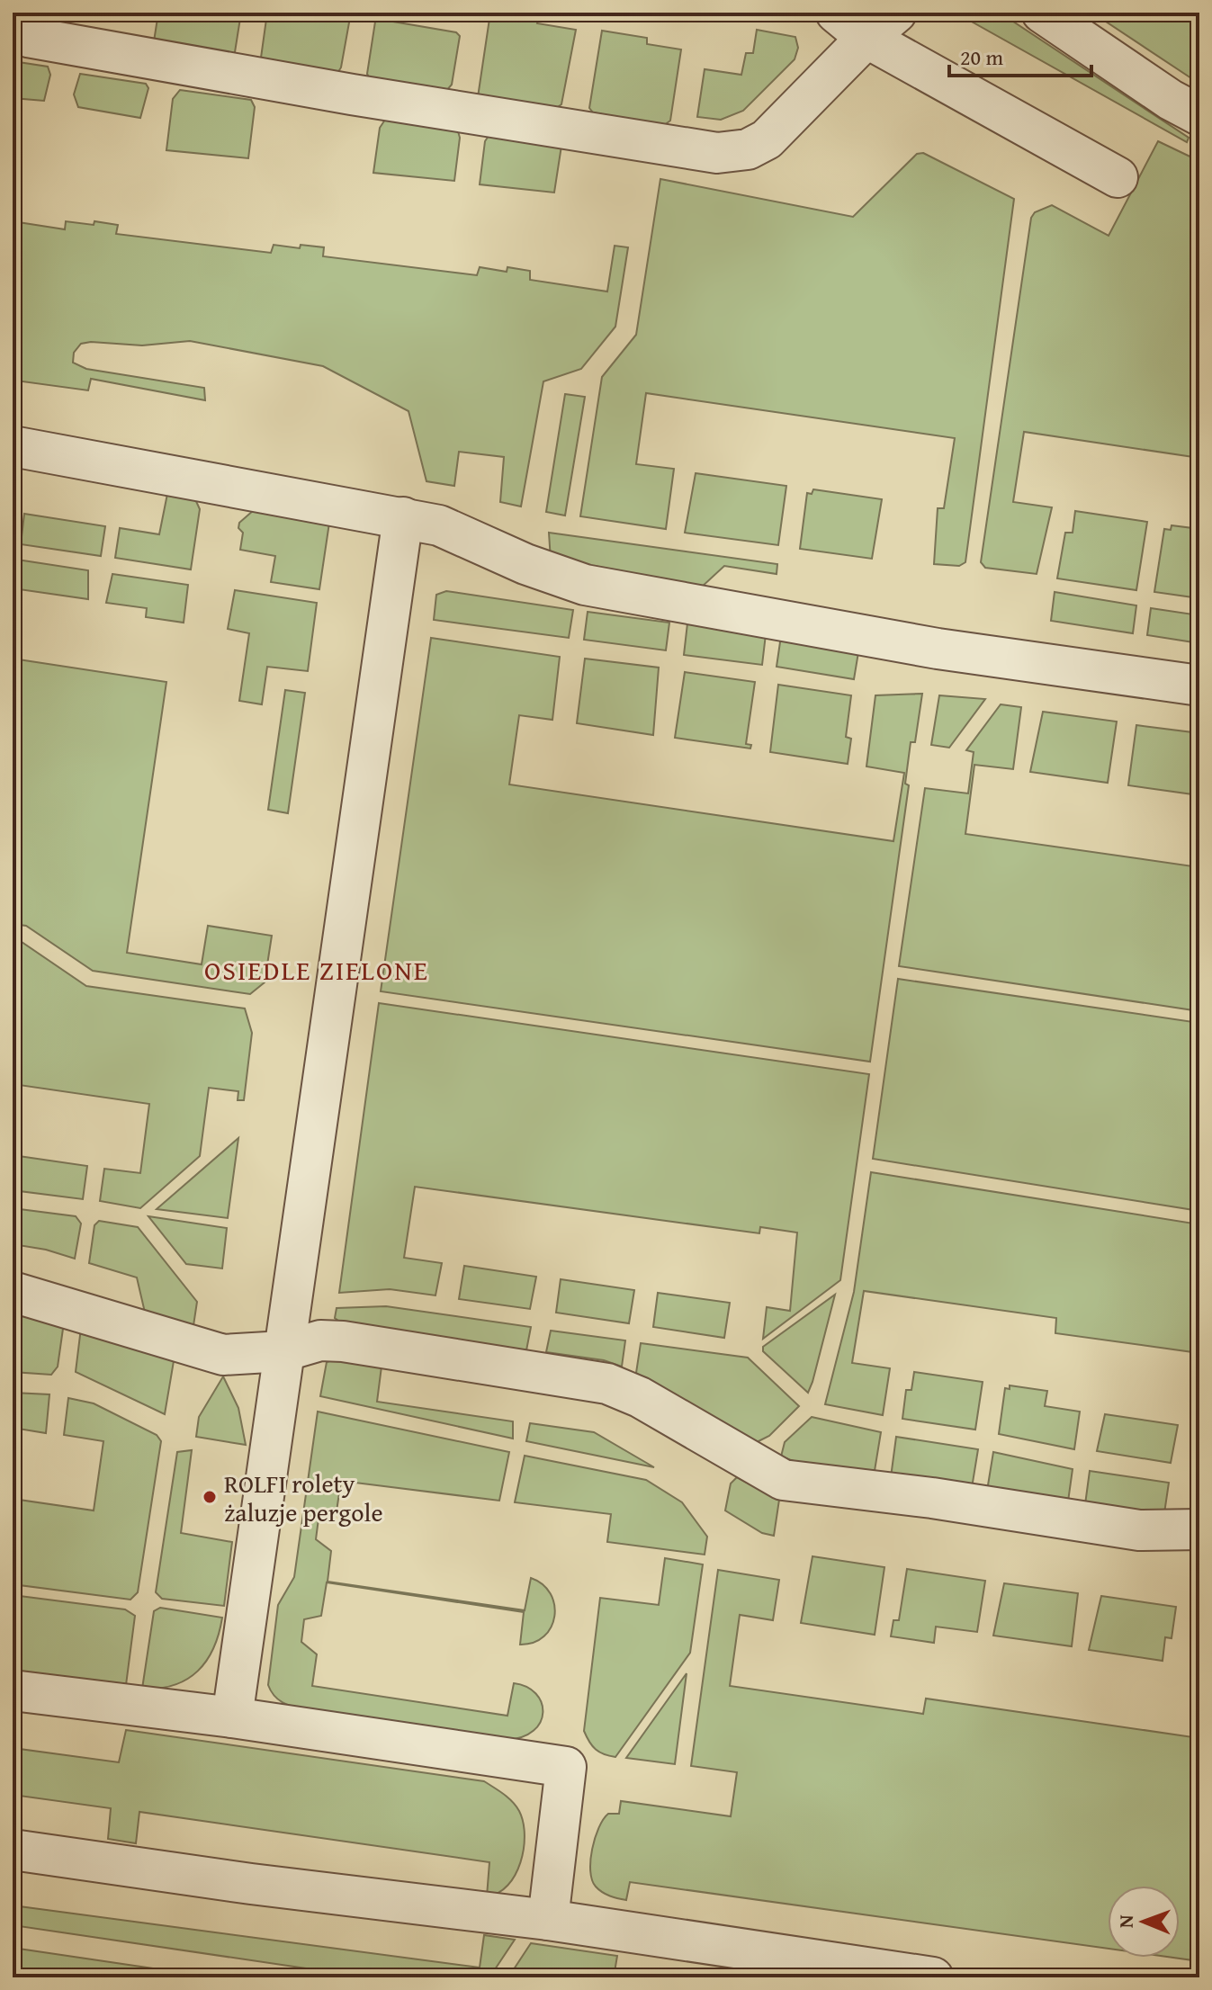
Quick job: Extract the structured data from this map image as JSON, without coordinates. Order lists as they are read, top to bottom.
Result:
{
  "districts": ["OSIEDLE ZIELONE"],
  "places": ["ROLFI rolety żaluzje pergole"],
  "scale_bar": "20 m",
  "north": "left"
}
